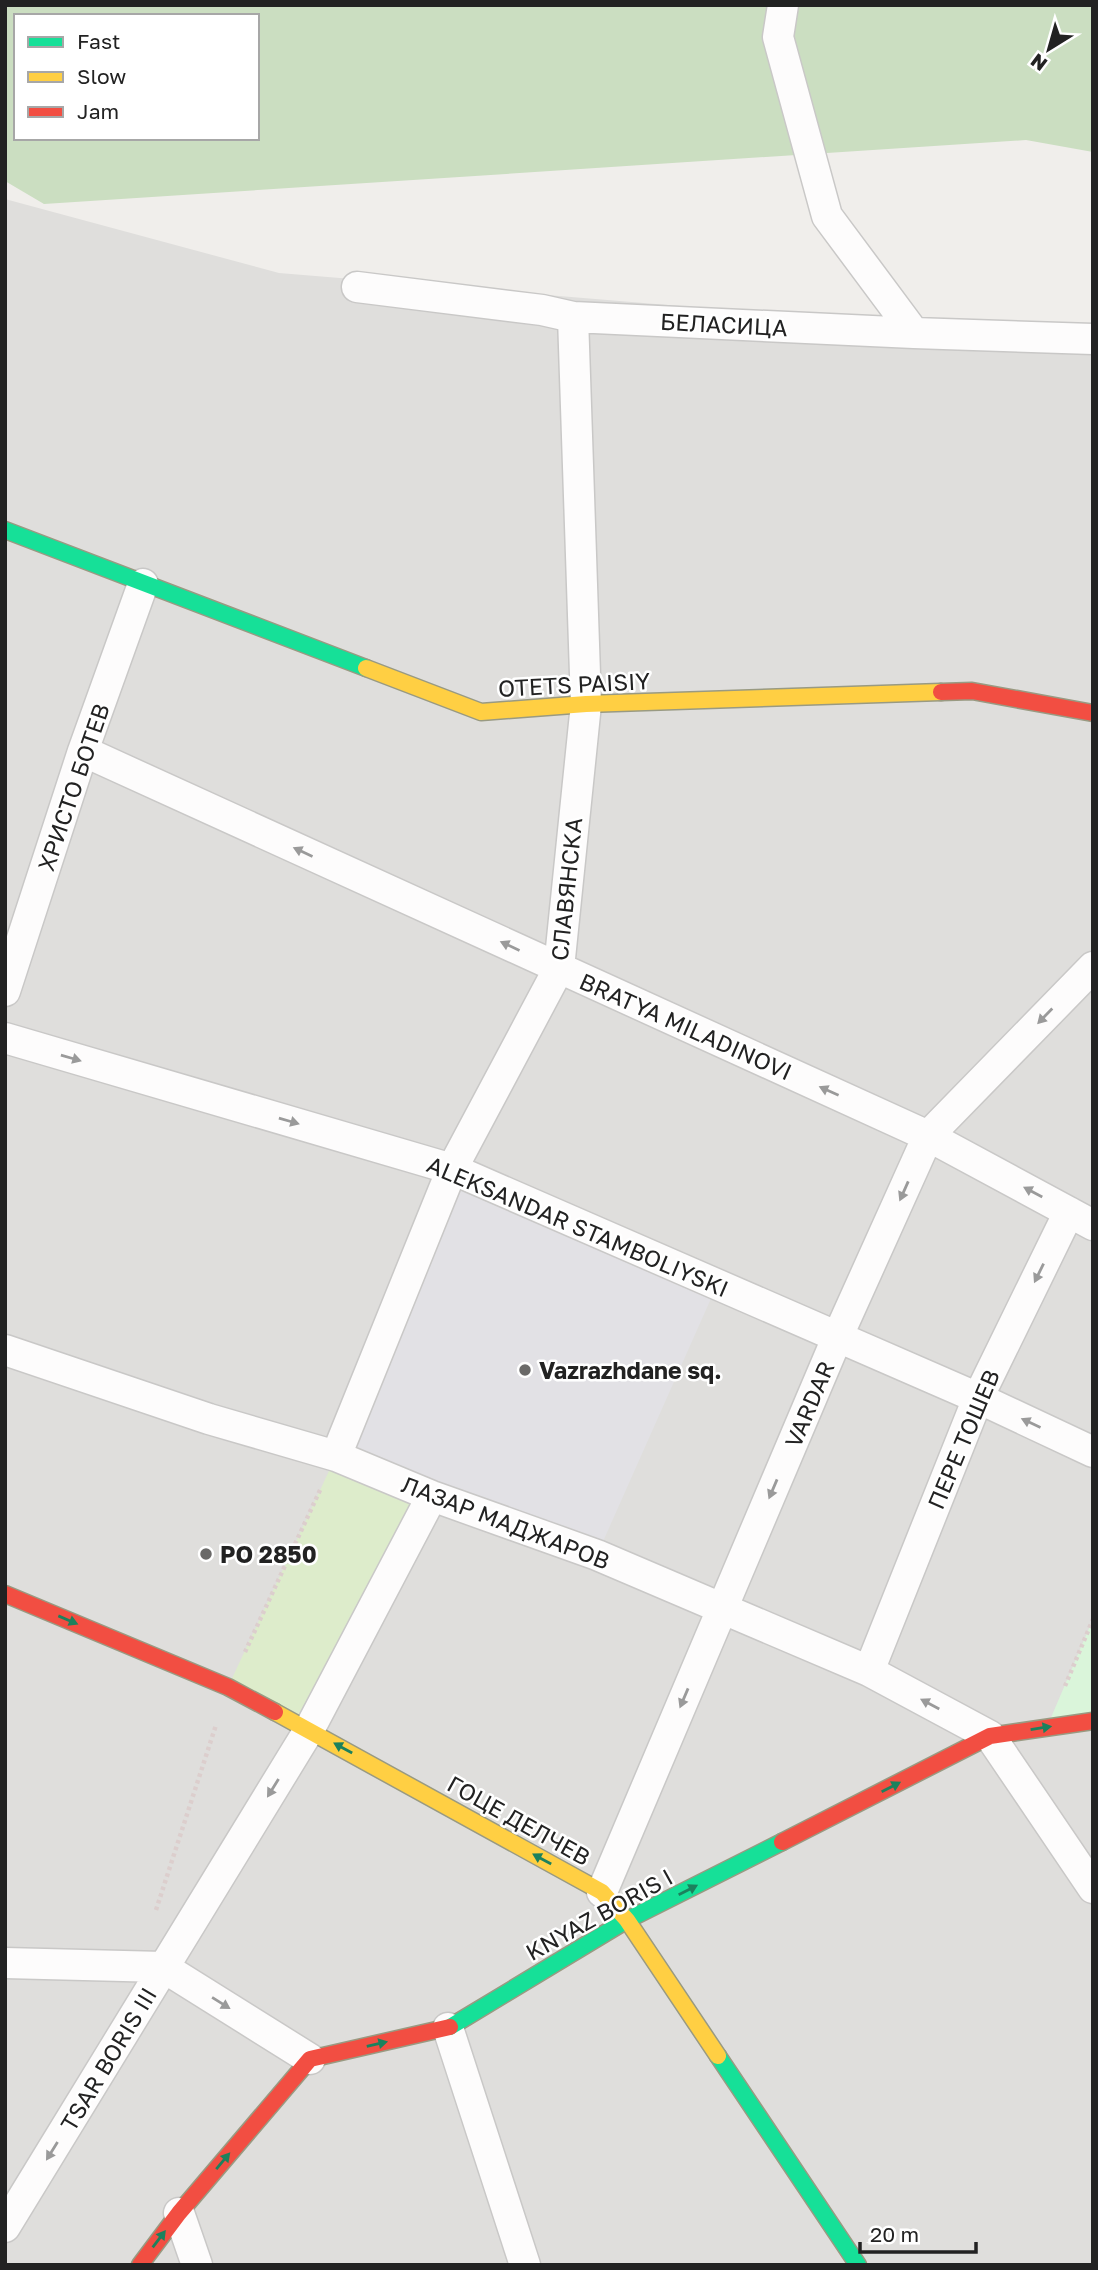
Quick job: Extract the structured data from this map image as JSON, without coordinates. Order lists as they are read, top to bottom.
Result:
{
  "streets": {
    "street": [
      "БЕЛАСИЦА",
      "OTETS PAISIY",
      "ХРИСТО БОТЕВ",
      "СЛАВЯНСКА",
      "BRATYA MILADINOVI",
      "ALEKSANDAR STAMBOLIYSKI",
      "VARDAR",
      "ПЕРЕ ТОШЕВ",
      "ЛАЗАР МАДЖАРОВ",
      "ГОЦЕ ДЕЛЧЕВ",
      "KNYAZ BORIS I",
      "TSAR BORIS III"
    ]
  },
  "crossings": [
    ["БЕЛАСИЦА", "СЛАВЯНСКА"],
    ["OTETS PAISIY", "ХРИСТО БОТЕВ"],
    ["OTETS PAISIY", "СЛАВЯНСКА"],
    ["ХРИСТО БОТЕВ", "BRATYA MILADINOVI"],
    ["СЛАВЯНСКА", "BRATYA MILADINOVI"],
    ["СЛАВЯНСКА", "ALEKSANDAR STAMBOLIYSKI"],
    ["СЛАВЯНСКА", "ЛАЗАР МАДЖАРОВ"],
    ["BRATYA MILADINOVI", "VARDAR"],
    ["BRATYA MILADINOVI", "ПЕРЕ ТОШЕВ"],
    ["ALEKSANDAR STAMBOLIYSKI", "VARDAR"],
    ["ALEKSANDAR STAMBOLIYSKI", "ПЕРЕ ТОШЕВ"],
    ["VARDAR", "ЛАЗАР МАДЖАРОВ"],
    ["VARDAR", "ГОЦЕ ДЕЛЧЕВ"],
    ["ПЕРЕ ТОШЕВ", "ЛАЗАР МАДЖАРОВ"],
    ["ЛАЗАР МАДЖАРОВ", "KNYAZ BORIS I"],
    ["ГОЦЕ ДЕЛЧЕВ", "KNYAZ BORIS I"],
    ["KNYAZ BORIS I", "TSAR BORIS III"]
  ],
  "one_way": [
    "BRATYA MILADINOVI",
    "VARDAR",
    "ПЕРЕ ТОШЕВ",
    "KNYAZ BORIS I"
  ],
  "places": ["Vazrazhdane sq.", "PO 2850"],
  "legend": ["Fast", "Slow", "Jam"],
  "scale_bar": "20 m",
  "north": "bottom left"
}
